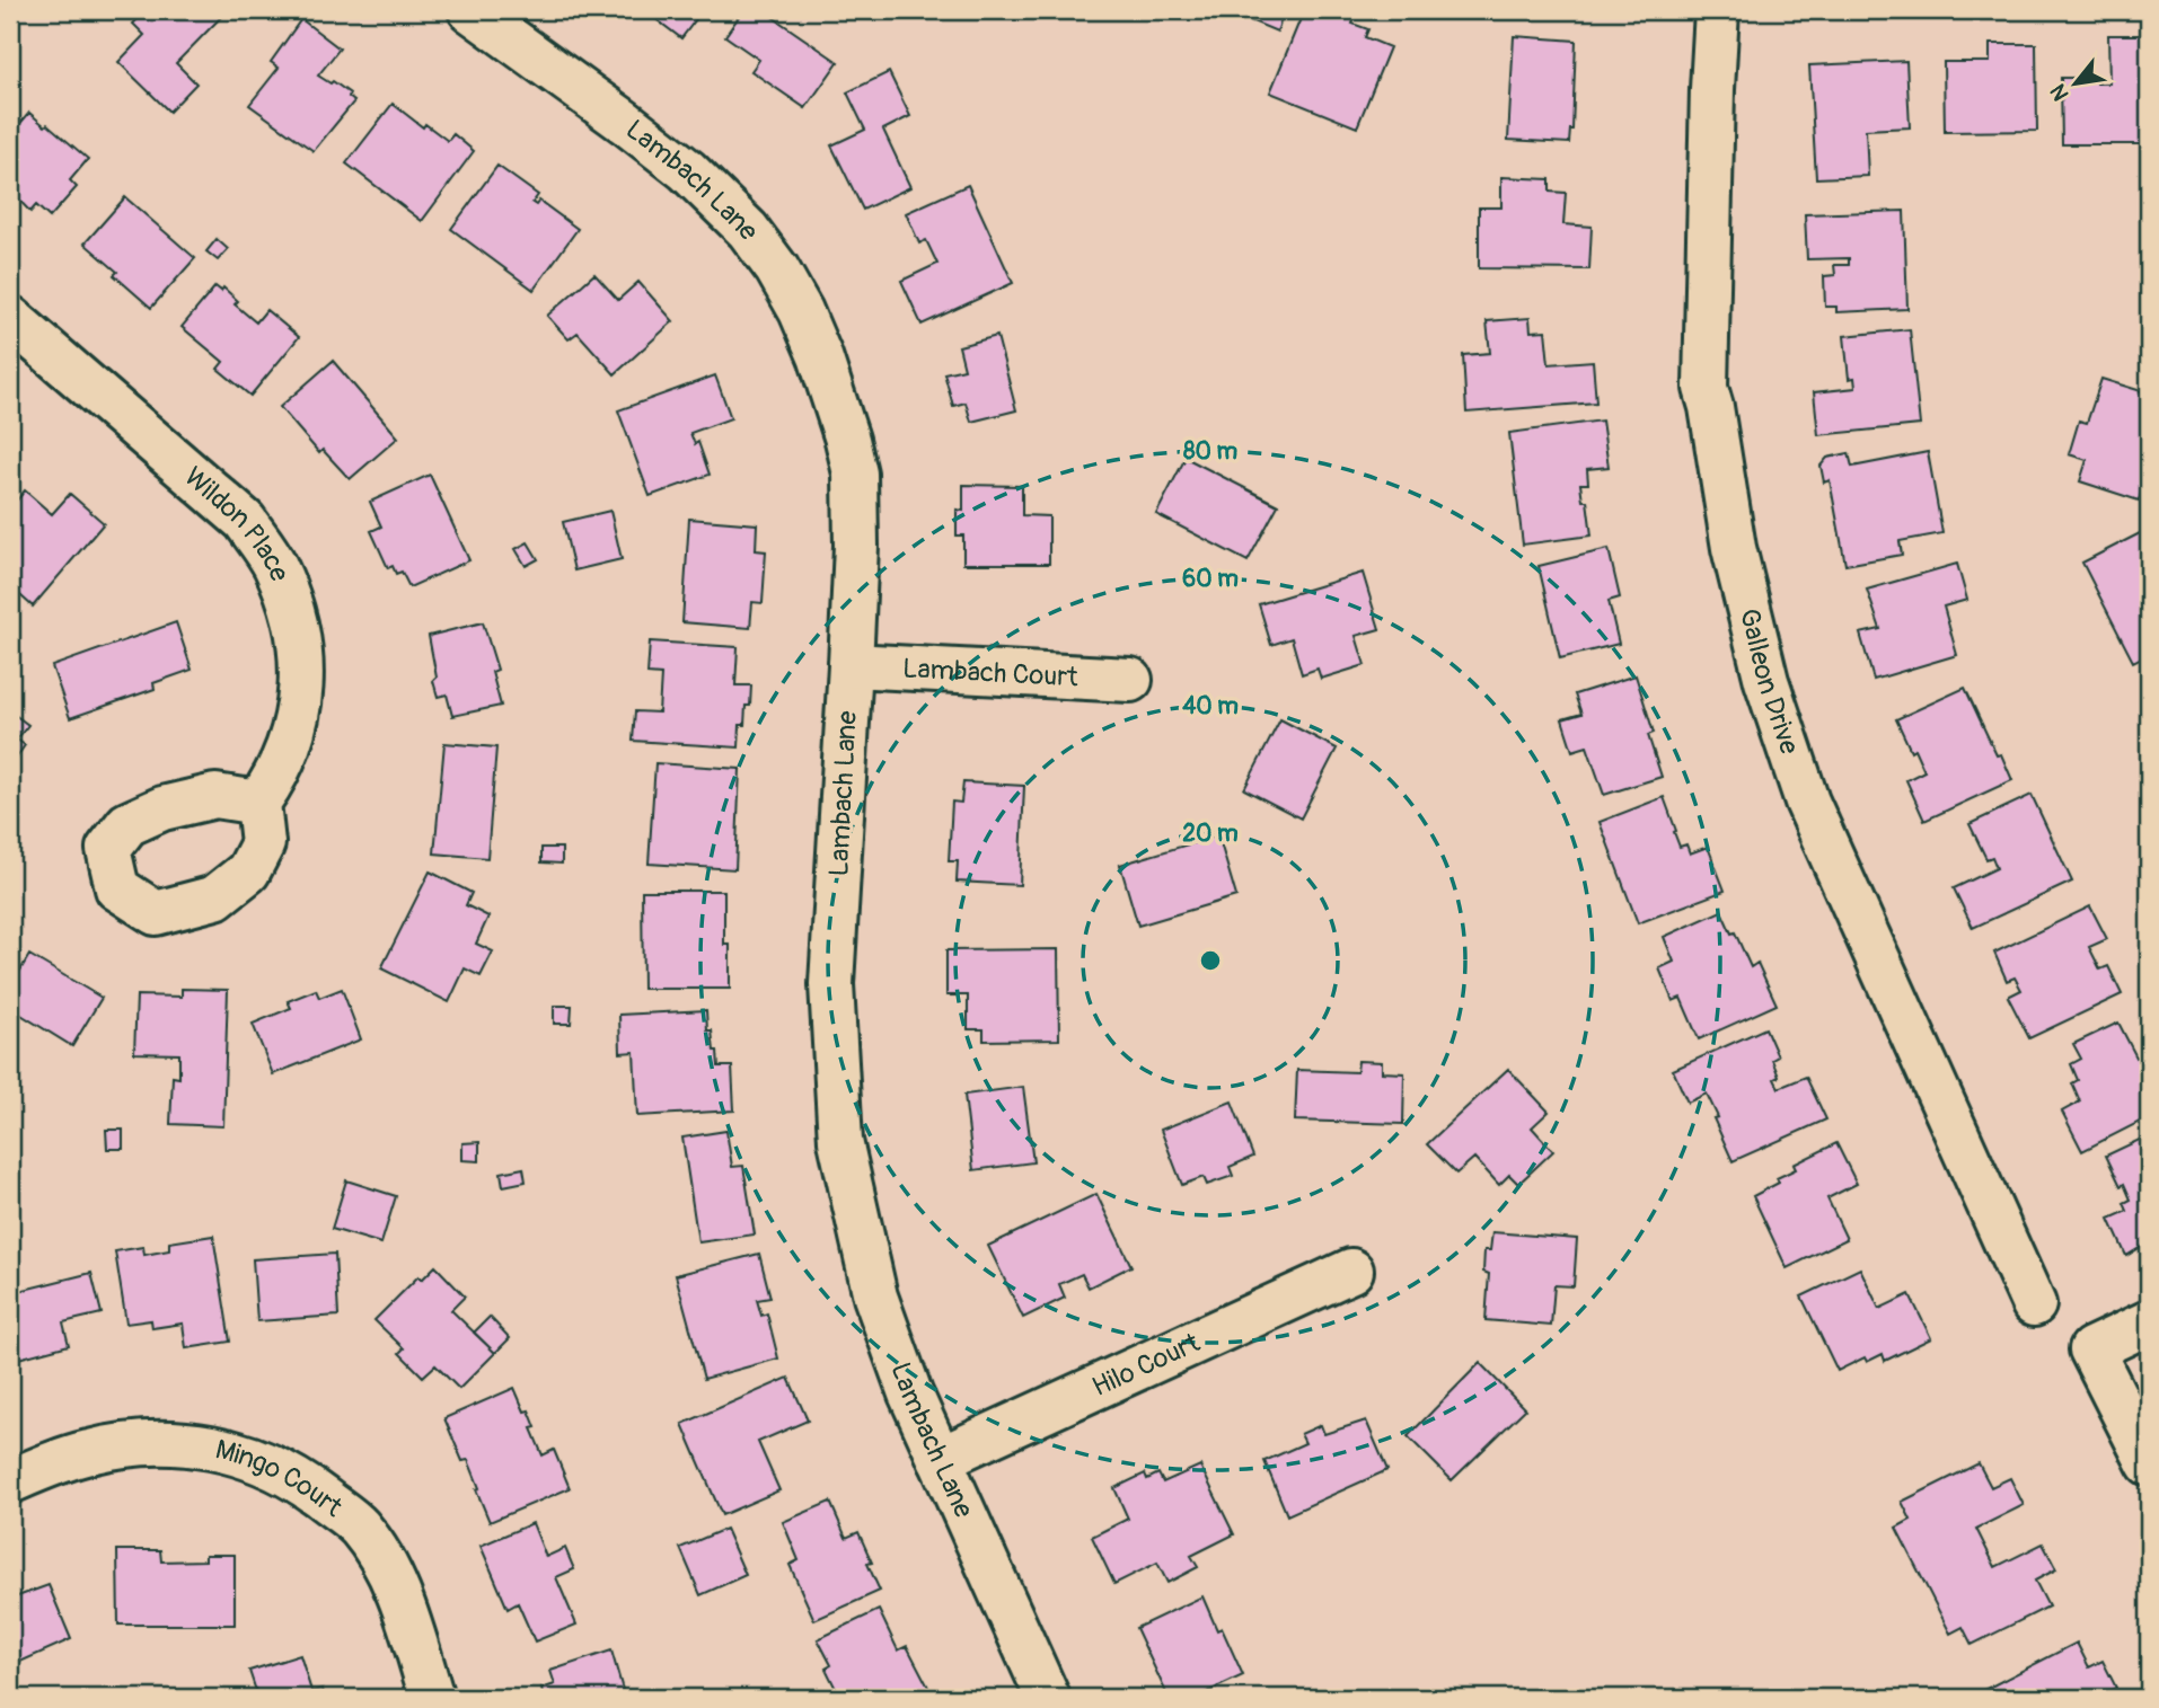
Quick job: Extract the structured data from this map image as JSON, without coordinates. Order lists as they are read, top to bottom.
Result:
{
  "streets": {
    "street": [
      "Lambach Lane",
      "Wildon Place",
      "Lambach Court",
      "Galleon Drive",
      "Hilo Court",
      "Mingo Court"
    ]
  },
  "crossings": [
    ["Lambach Lane", "Lambach Court"],
    ["Lambach Lane", "Hilo Court"]
  ],
  "north": "bottom left",
  "rings": [
    "80 m",
    "60 m",
    "40 m",
    "20 m"
  ]
}
